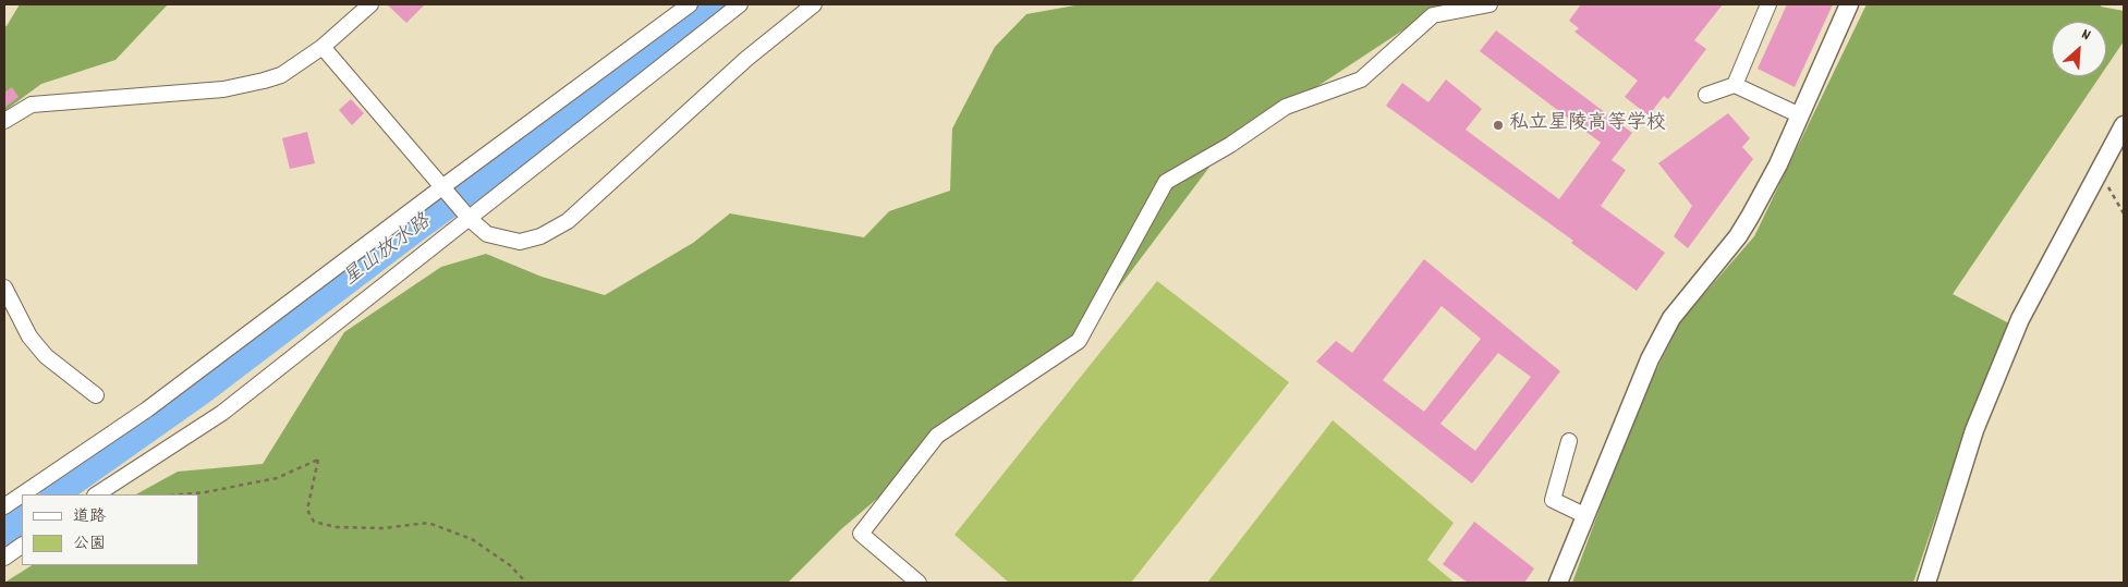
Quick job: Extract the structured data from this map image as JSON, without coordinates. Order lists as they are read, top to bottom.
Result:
{
  "water": ["星山放水路"],
  "places": ["私立星陵高等学校"],
  "legend": ["道路", "公園"],
  "north": "top right"
}
